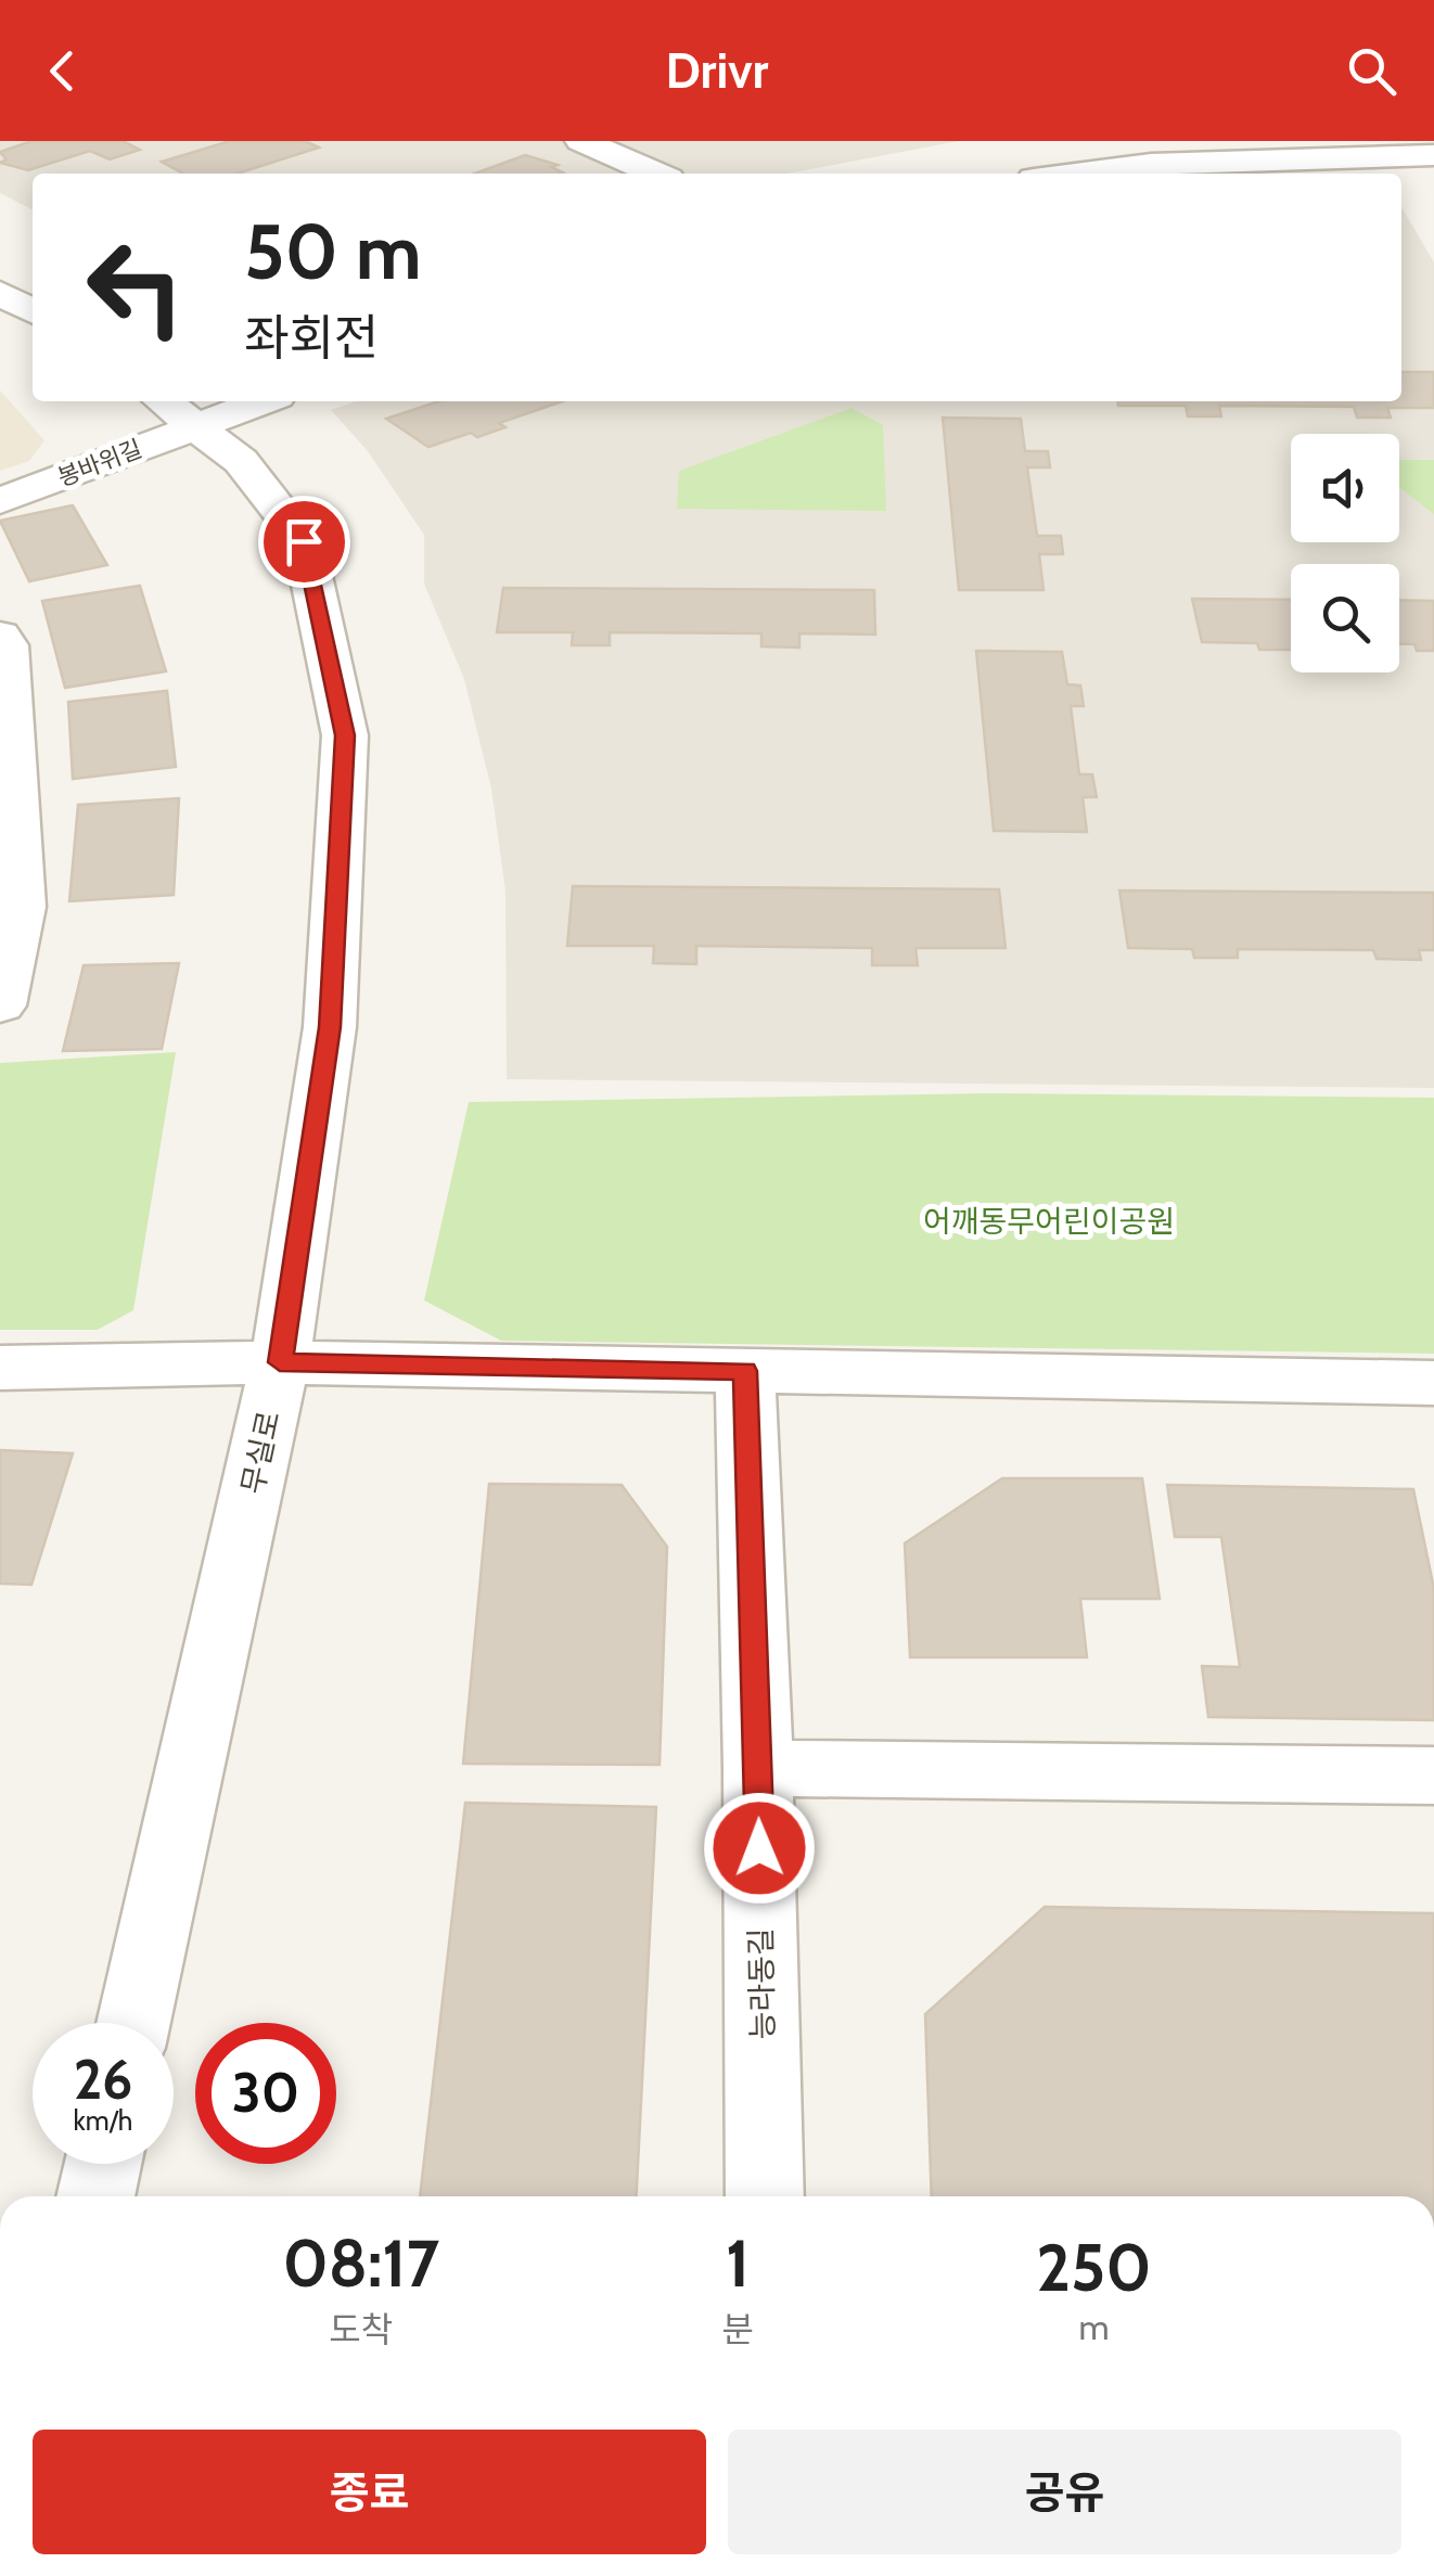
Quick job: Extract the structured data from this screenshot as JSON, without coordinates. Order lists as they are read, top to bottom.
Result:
{
  "streets": {
    "street": ["봉바위길", "무실로", "능라동길"]
  },
  "crossings": [
    ["봉바위길", "무실로"]
  ],
  "parks": ["어깨동무어린이공원"],
  "page": {
    "header": "Drivr",
    "turn": ["50 m", "좌회전"],
    "speed": "26 km/h",
    "limit": "30",
    "eta": [
      "08:17",
      "도착",
      "1",
      "분",
      "250",
      "m"
    ],
    "buttons": ["종료", "공유"]
  }
}
